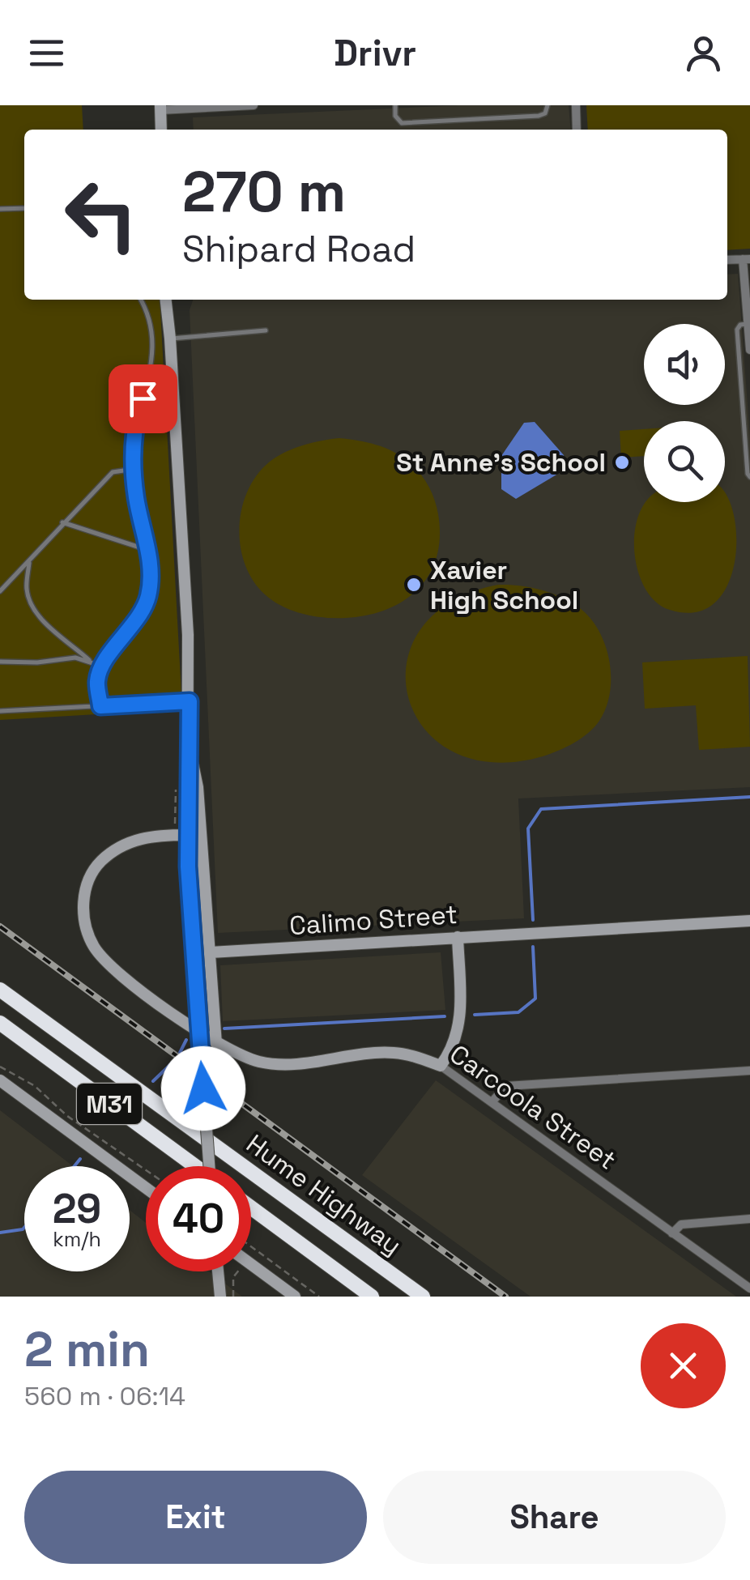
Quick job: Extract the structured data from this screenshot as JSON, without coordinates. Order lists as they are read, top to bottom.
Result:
{
  "streets": {
    "highway": ["M31", "Hume Highway"],
    "street": ["Calimo Street", "Carcoola Street"]
  },
  "places": ["St Anne's School", "Xavier High School"],
  "page": {
    "header": "Drivr",
    "turn": ["270 m", "Shipard Road"],
    "speed": "29 km/h",
    "limit": "40",
    "heading": ["2 min", "560 m · 06:14"],
    "buttons": ["Exit", "Share"]
  }
}
